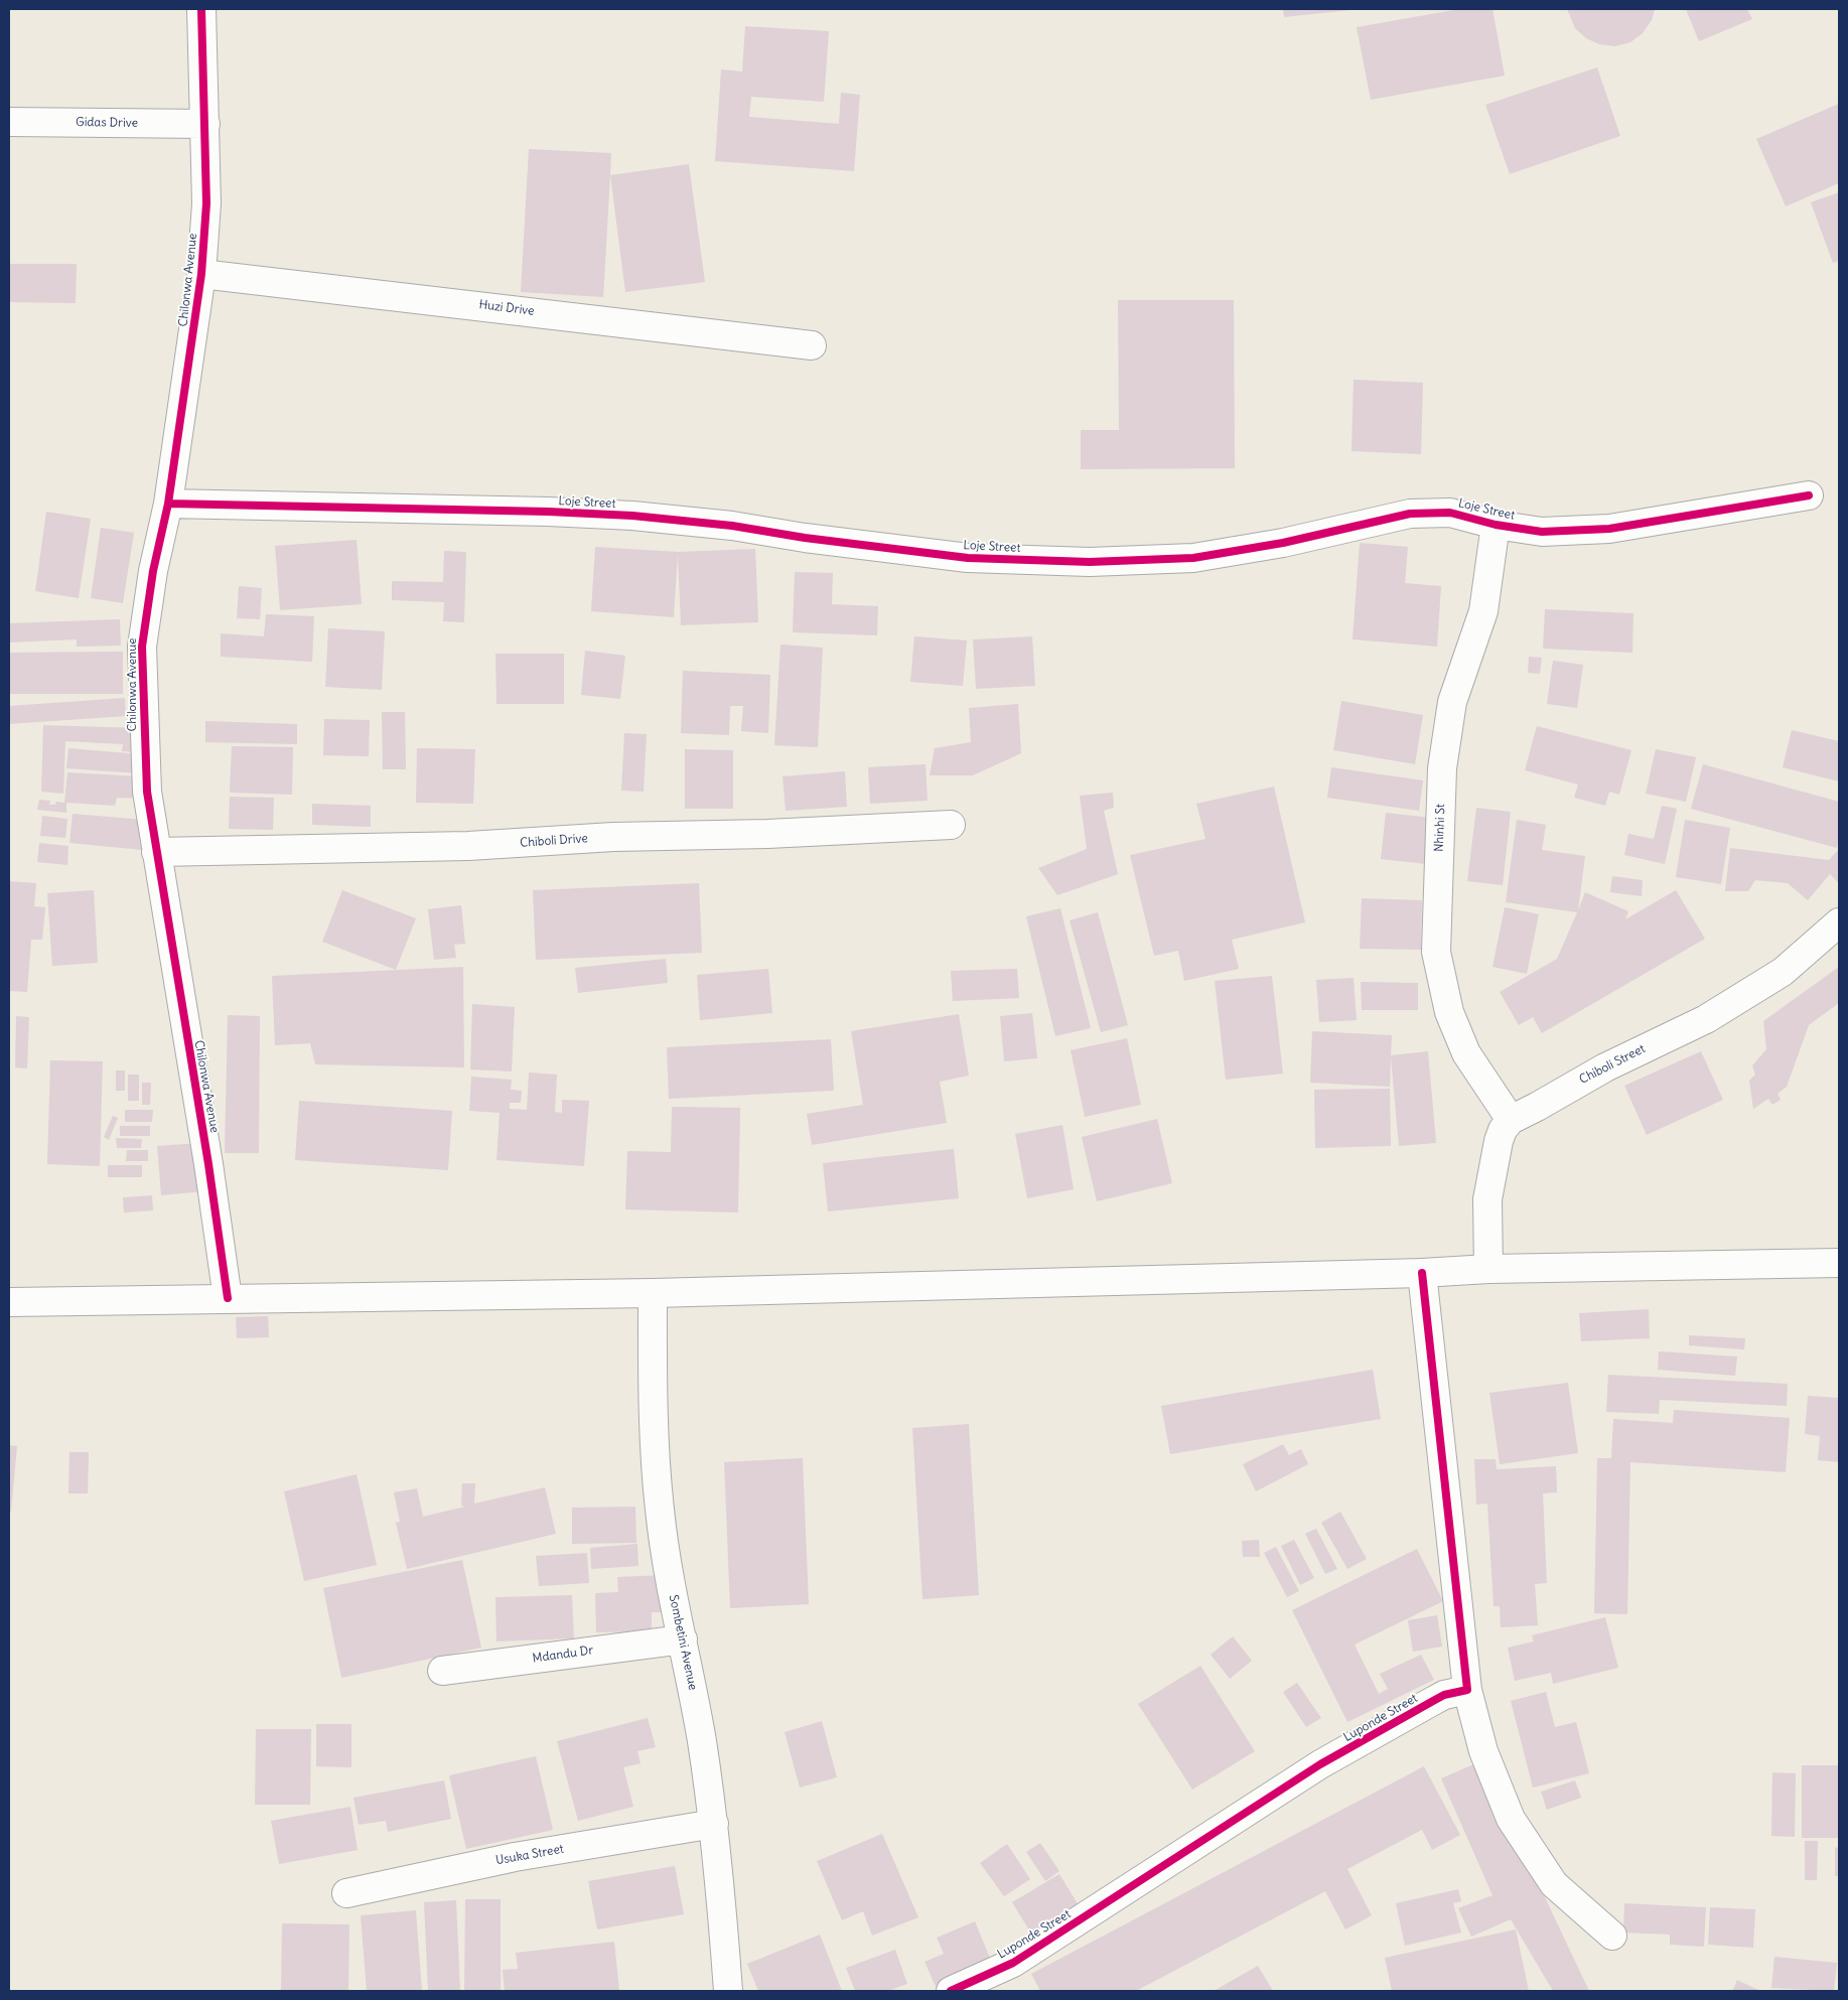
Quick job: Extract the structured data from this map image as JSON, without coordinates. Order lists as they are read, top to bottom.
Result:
{
  "streets": {
    "main road": [
      "Gidas Drive",
      "Chilonwa Avenue",
      "Huzi Drive",
      "Loje Street",
      "Nhinhi St",
      "Chiboli Drive",
      "Chiboli Street",
      "Sombetini Avenue",
      "Mdandu Dr",
      "Luponde Street",
      "Usuka Street"
    ]
  },
  "crossings": [
    ["Gidas Drive", "Chilonwa Avenue"],
    ["Chilonwa Avenue", "Huzi Drive"],
    ["Chilonwa Avenue", "Loje Street"],
    ["Chilonwa Avenue", "Chiboli Drive"],
    ["Loje Street", "Nhinhi St"],
    ["Nhinhi St", "Chiboli Street"],
    ["Sombetini Avenue", "Mdandu Dr"],
    ["Sombetini Avenue", "Usuka Street"]
  ]
}
